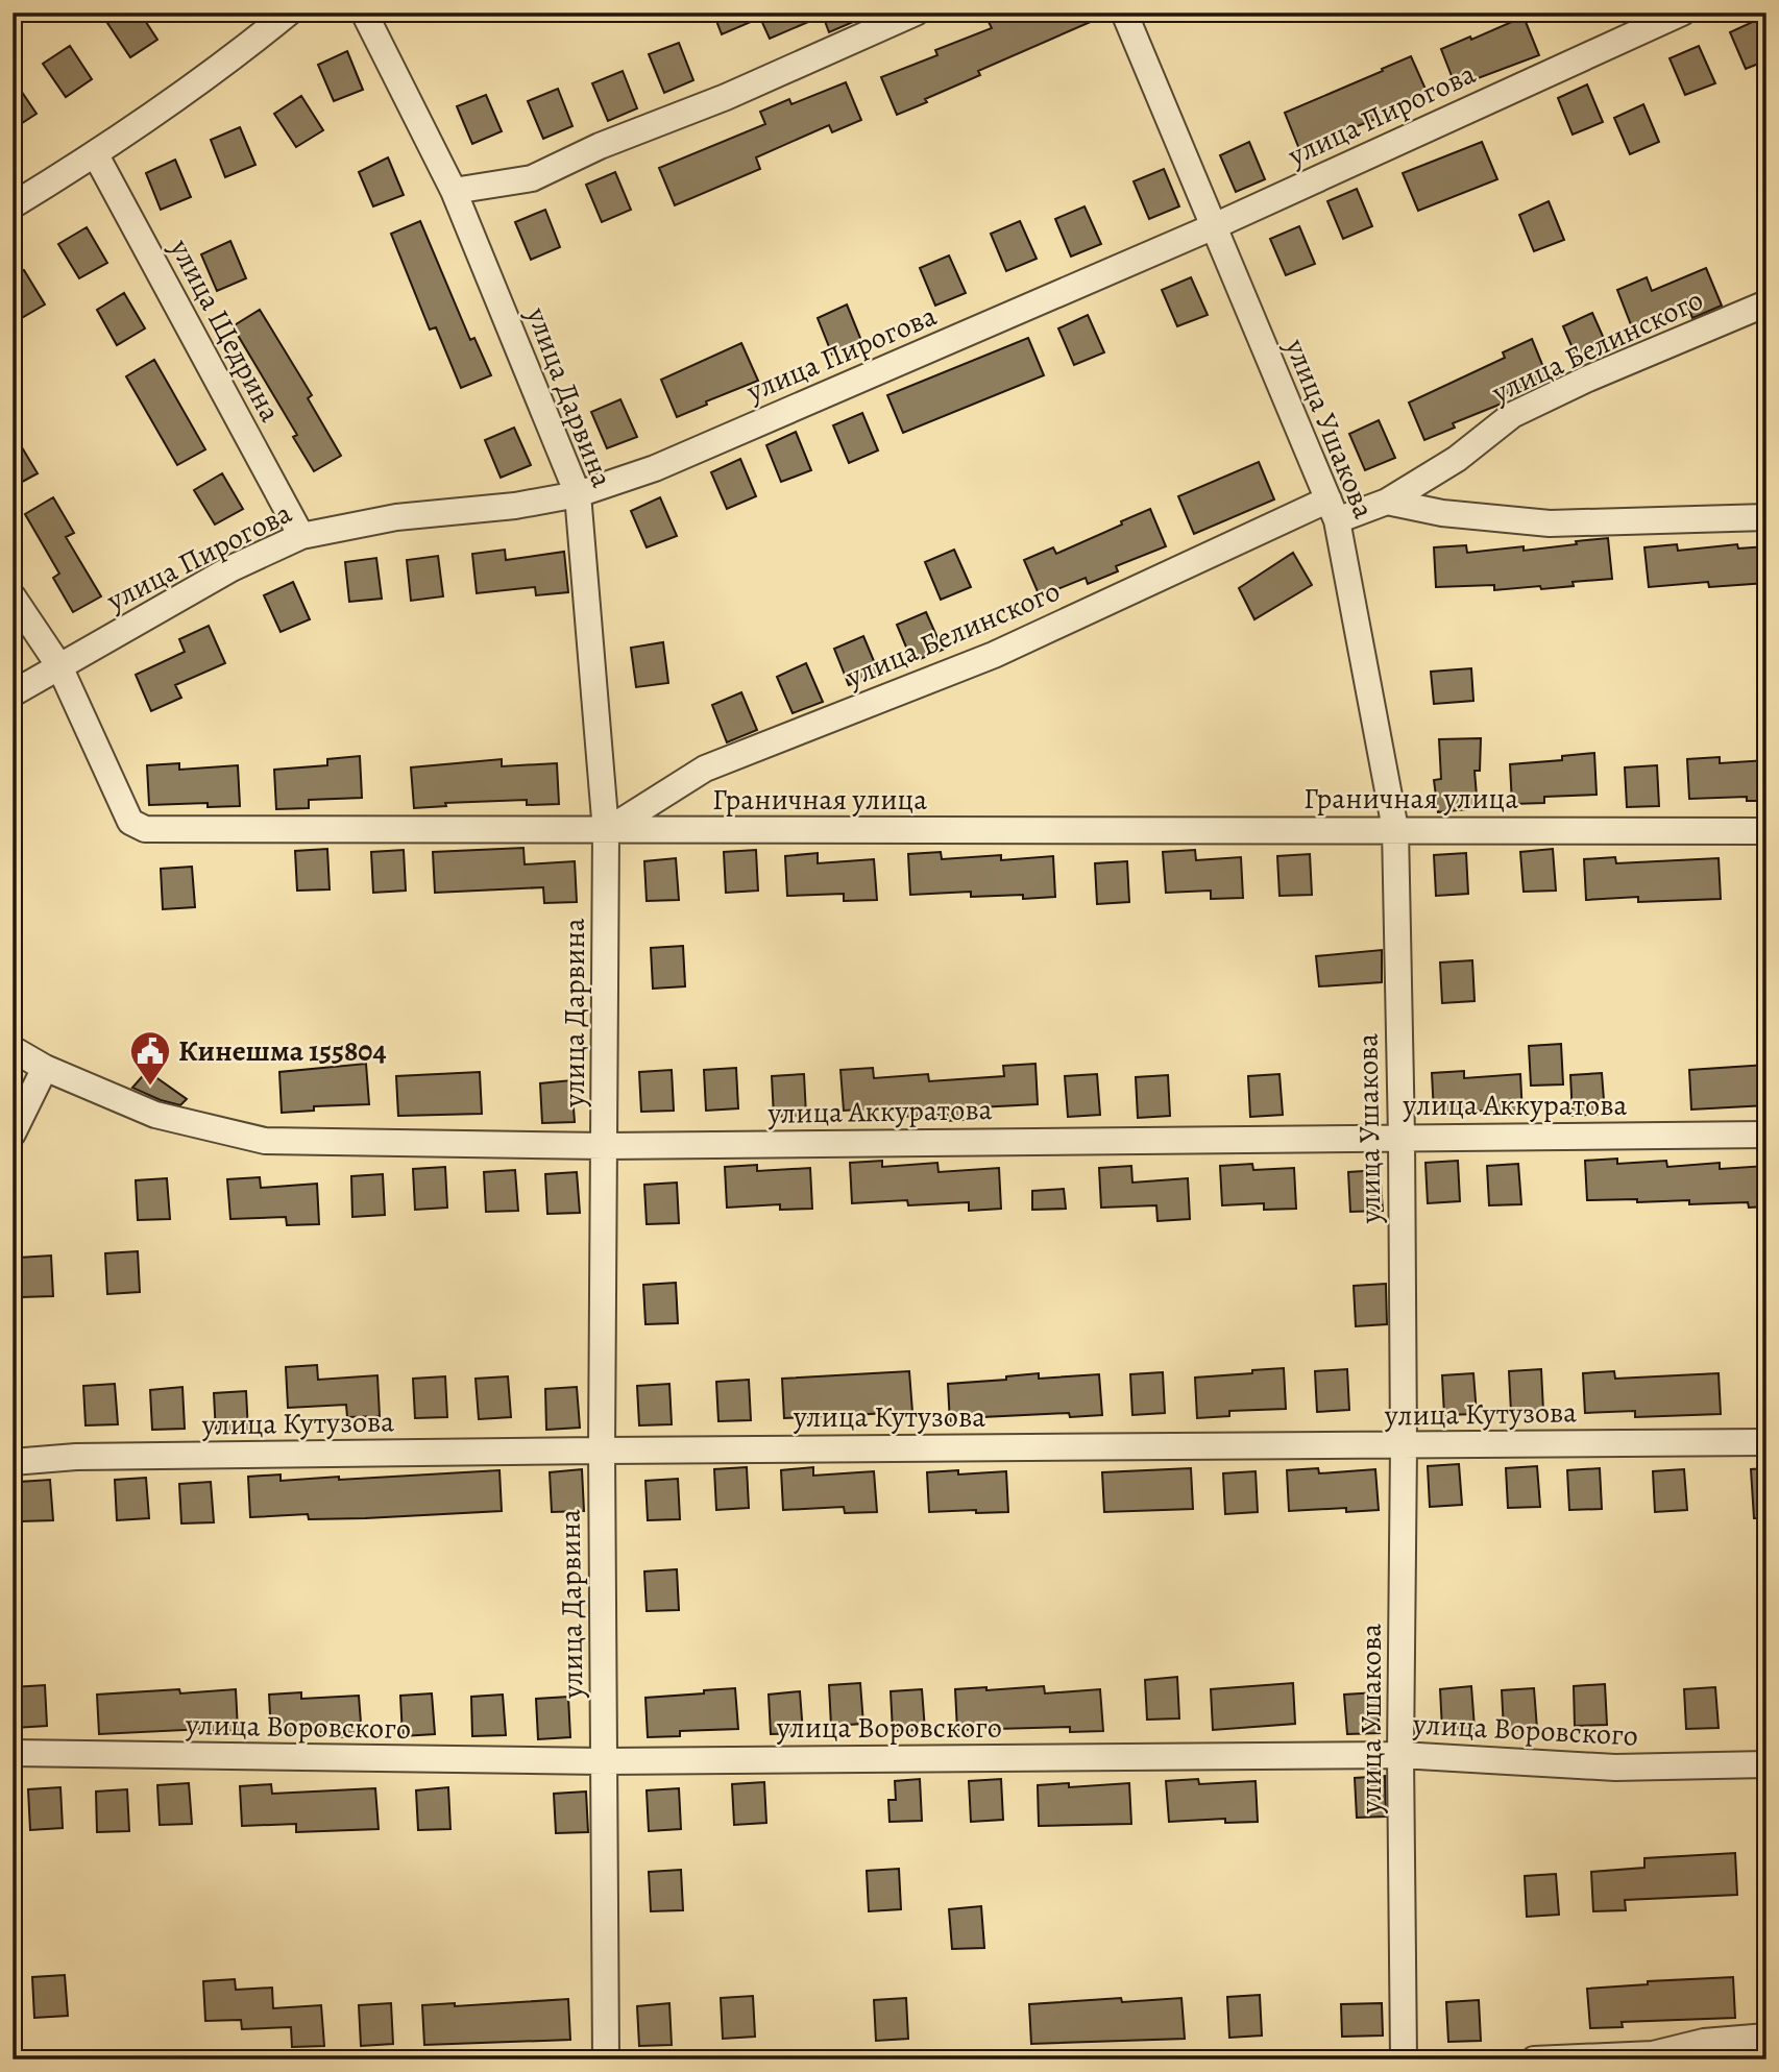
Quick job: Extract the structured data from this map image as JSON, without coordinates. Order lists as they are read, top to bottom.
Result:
{
  "streets": {
    "street": [
      "улица Пирогова",
      "улица Щедрина",
      "улица Белинского",
      "улица Дарвина",
      "улица Ушакова",
      "Граничная улица",
      "улица Аккуратова",
      "улица Кутузова",
      "улица Воровского"
    ]
  },
  "crossings": [
    ["улица Пирогова", "улица Щедрина"],
    ["улица Пирогова", "улица Дарвина"],
    ["улица Пирогова", "улица Ушакова"],
    ["улица Пирогова", "Граничная улица"],
    ["улица Белинского", "улица Дарвина"],
    ["улица Белинского", "улица Ушакова"],
    ["улица Белинского", "Граничная улица"],
    ["улица Дарвина", "Граничная улица"],
    ["улица Дарвина", "улица Аккуратова"],
    ["улица Дарвина", "улица Кутузова"],
    ["улица Дарвина", "улица Воровского"],
    ["улица Ушакова", "Граничная улица"],
    ["улица Ушакова", "улица Аккуратова"],
    ["улица Ушакова", "улица Кутузова"],
    ["улица Ушакова", "улица Воровского"]
  ],
  "places": {
    "public building": ["Кинешма 155804"]
  }
}
